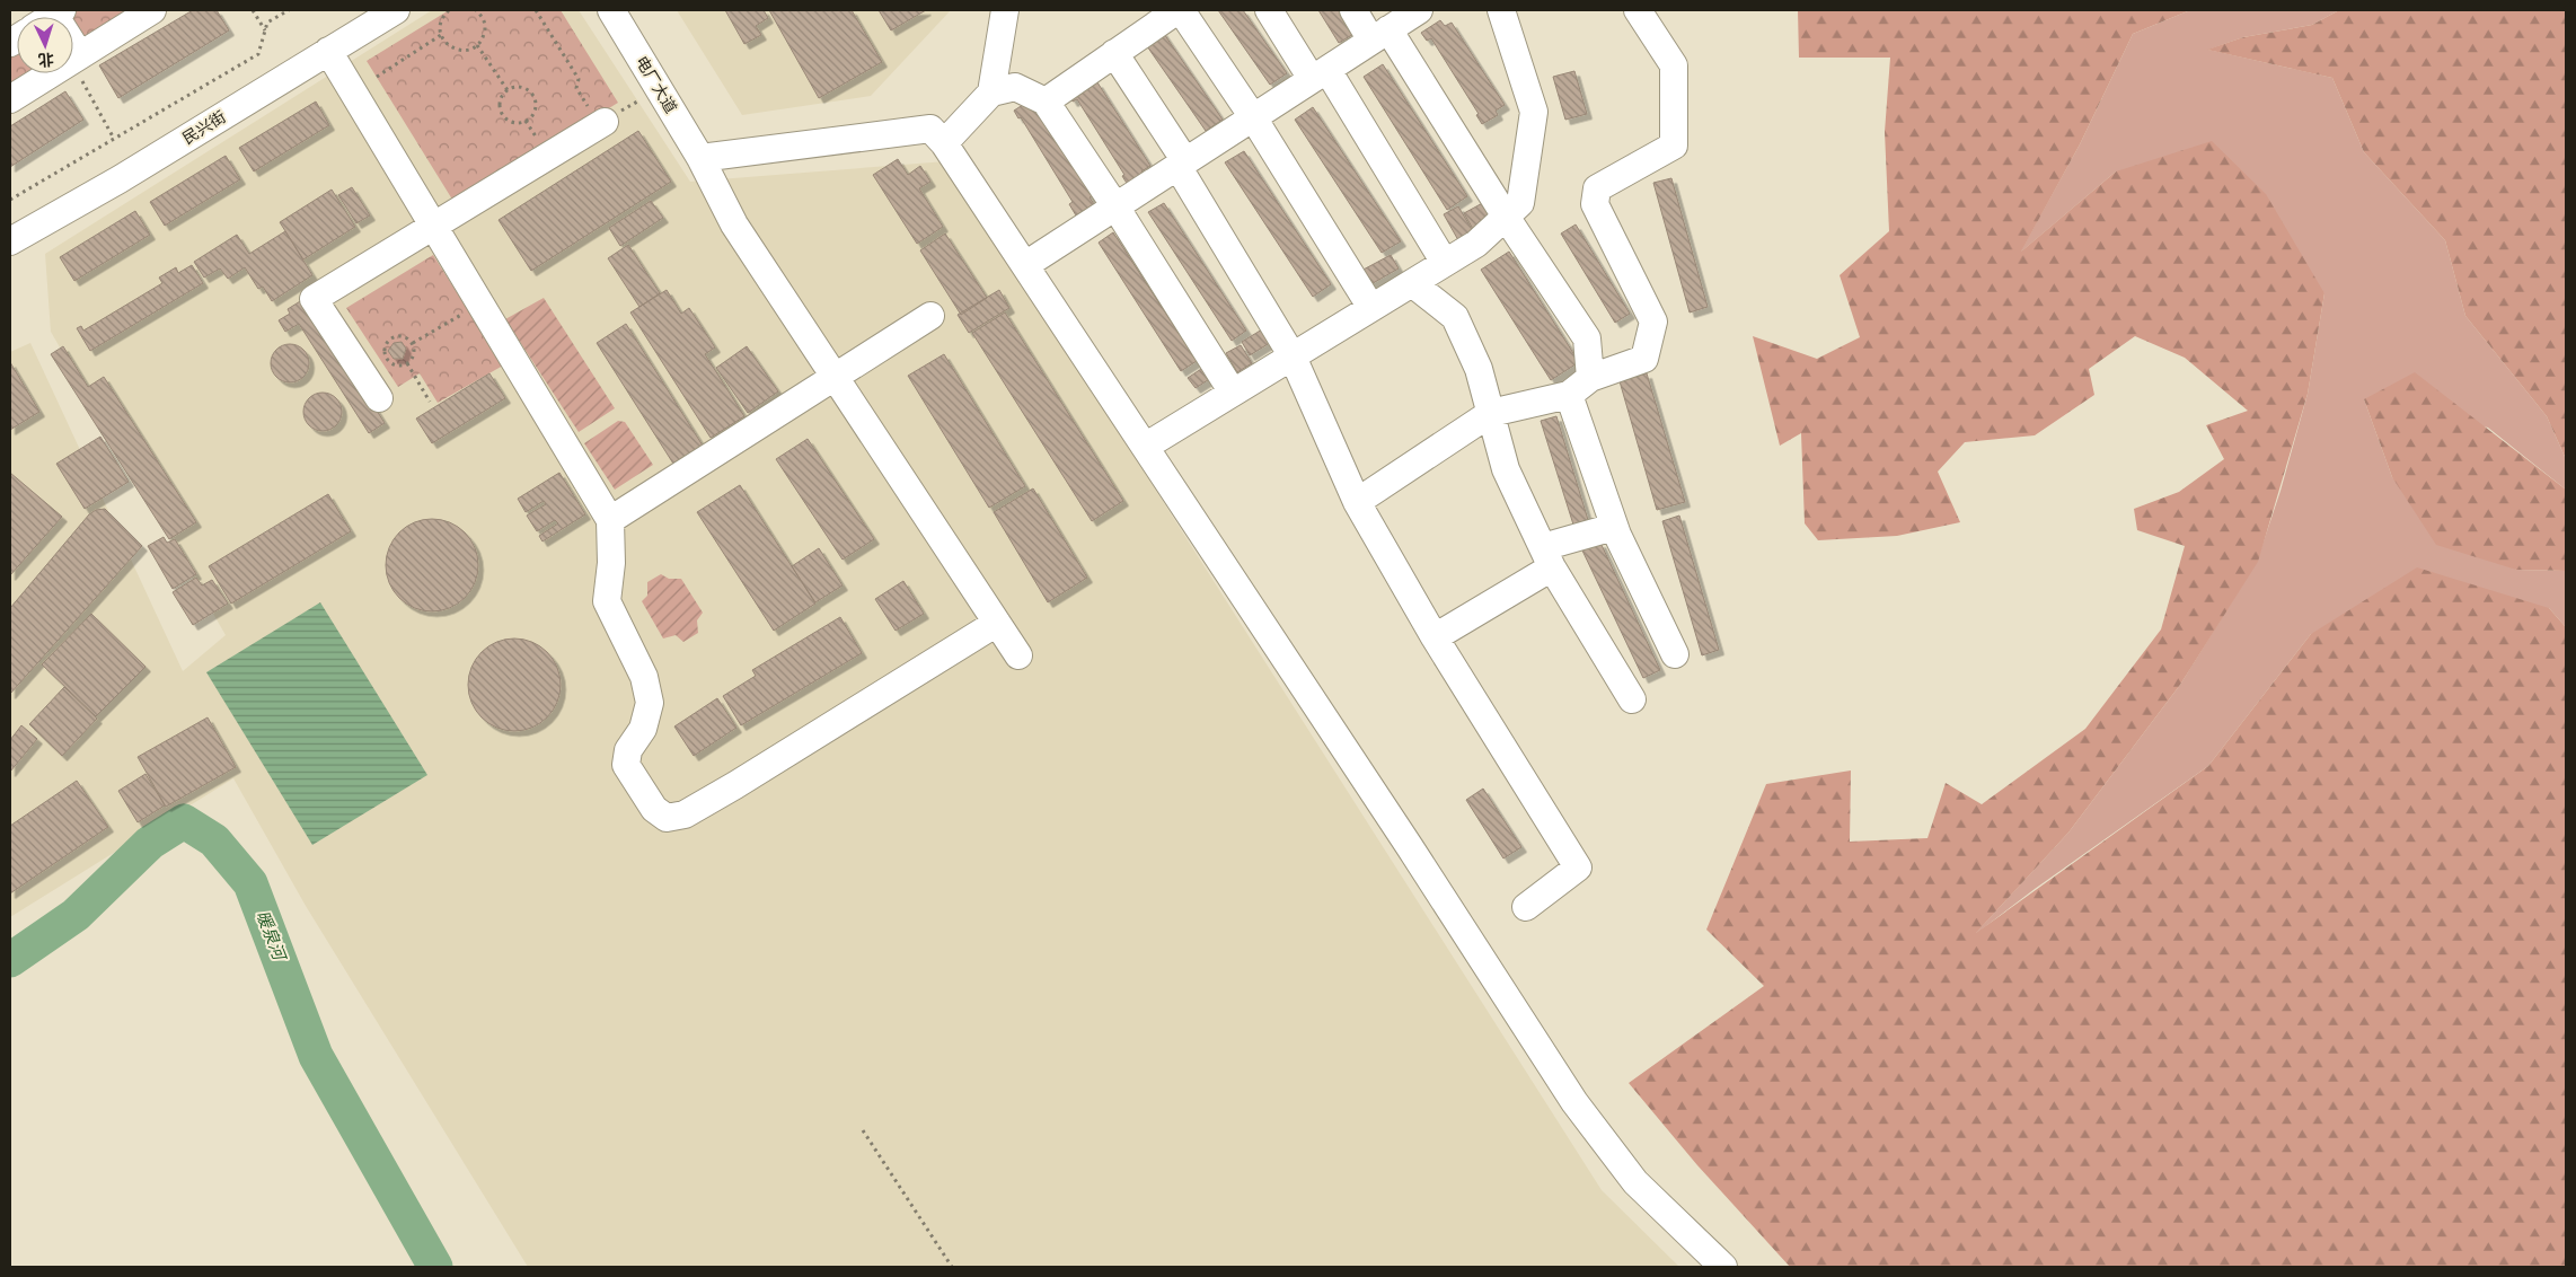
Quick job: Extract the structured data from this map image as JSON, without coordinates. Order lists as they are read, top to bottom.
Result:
{
  "streets": {
    "street": ["电厂大道", "民兴街"]
  },
  "water": ["暖泉河"],
  "north": "bottom"
}
